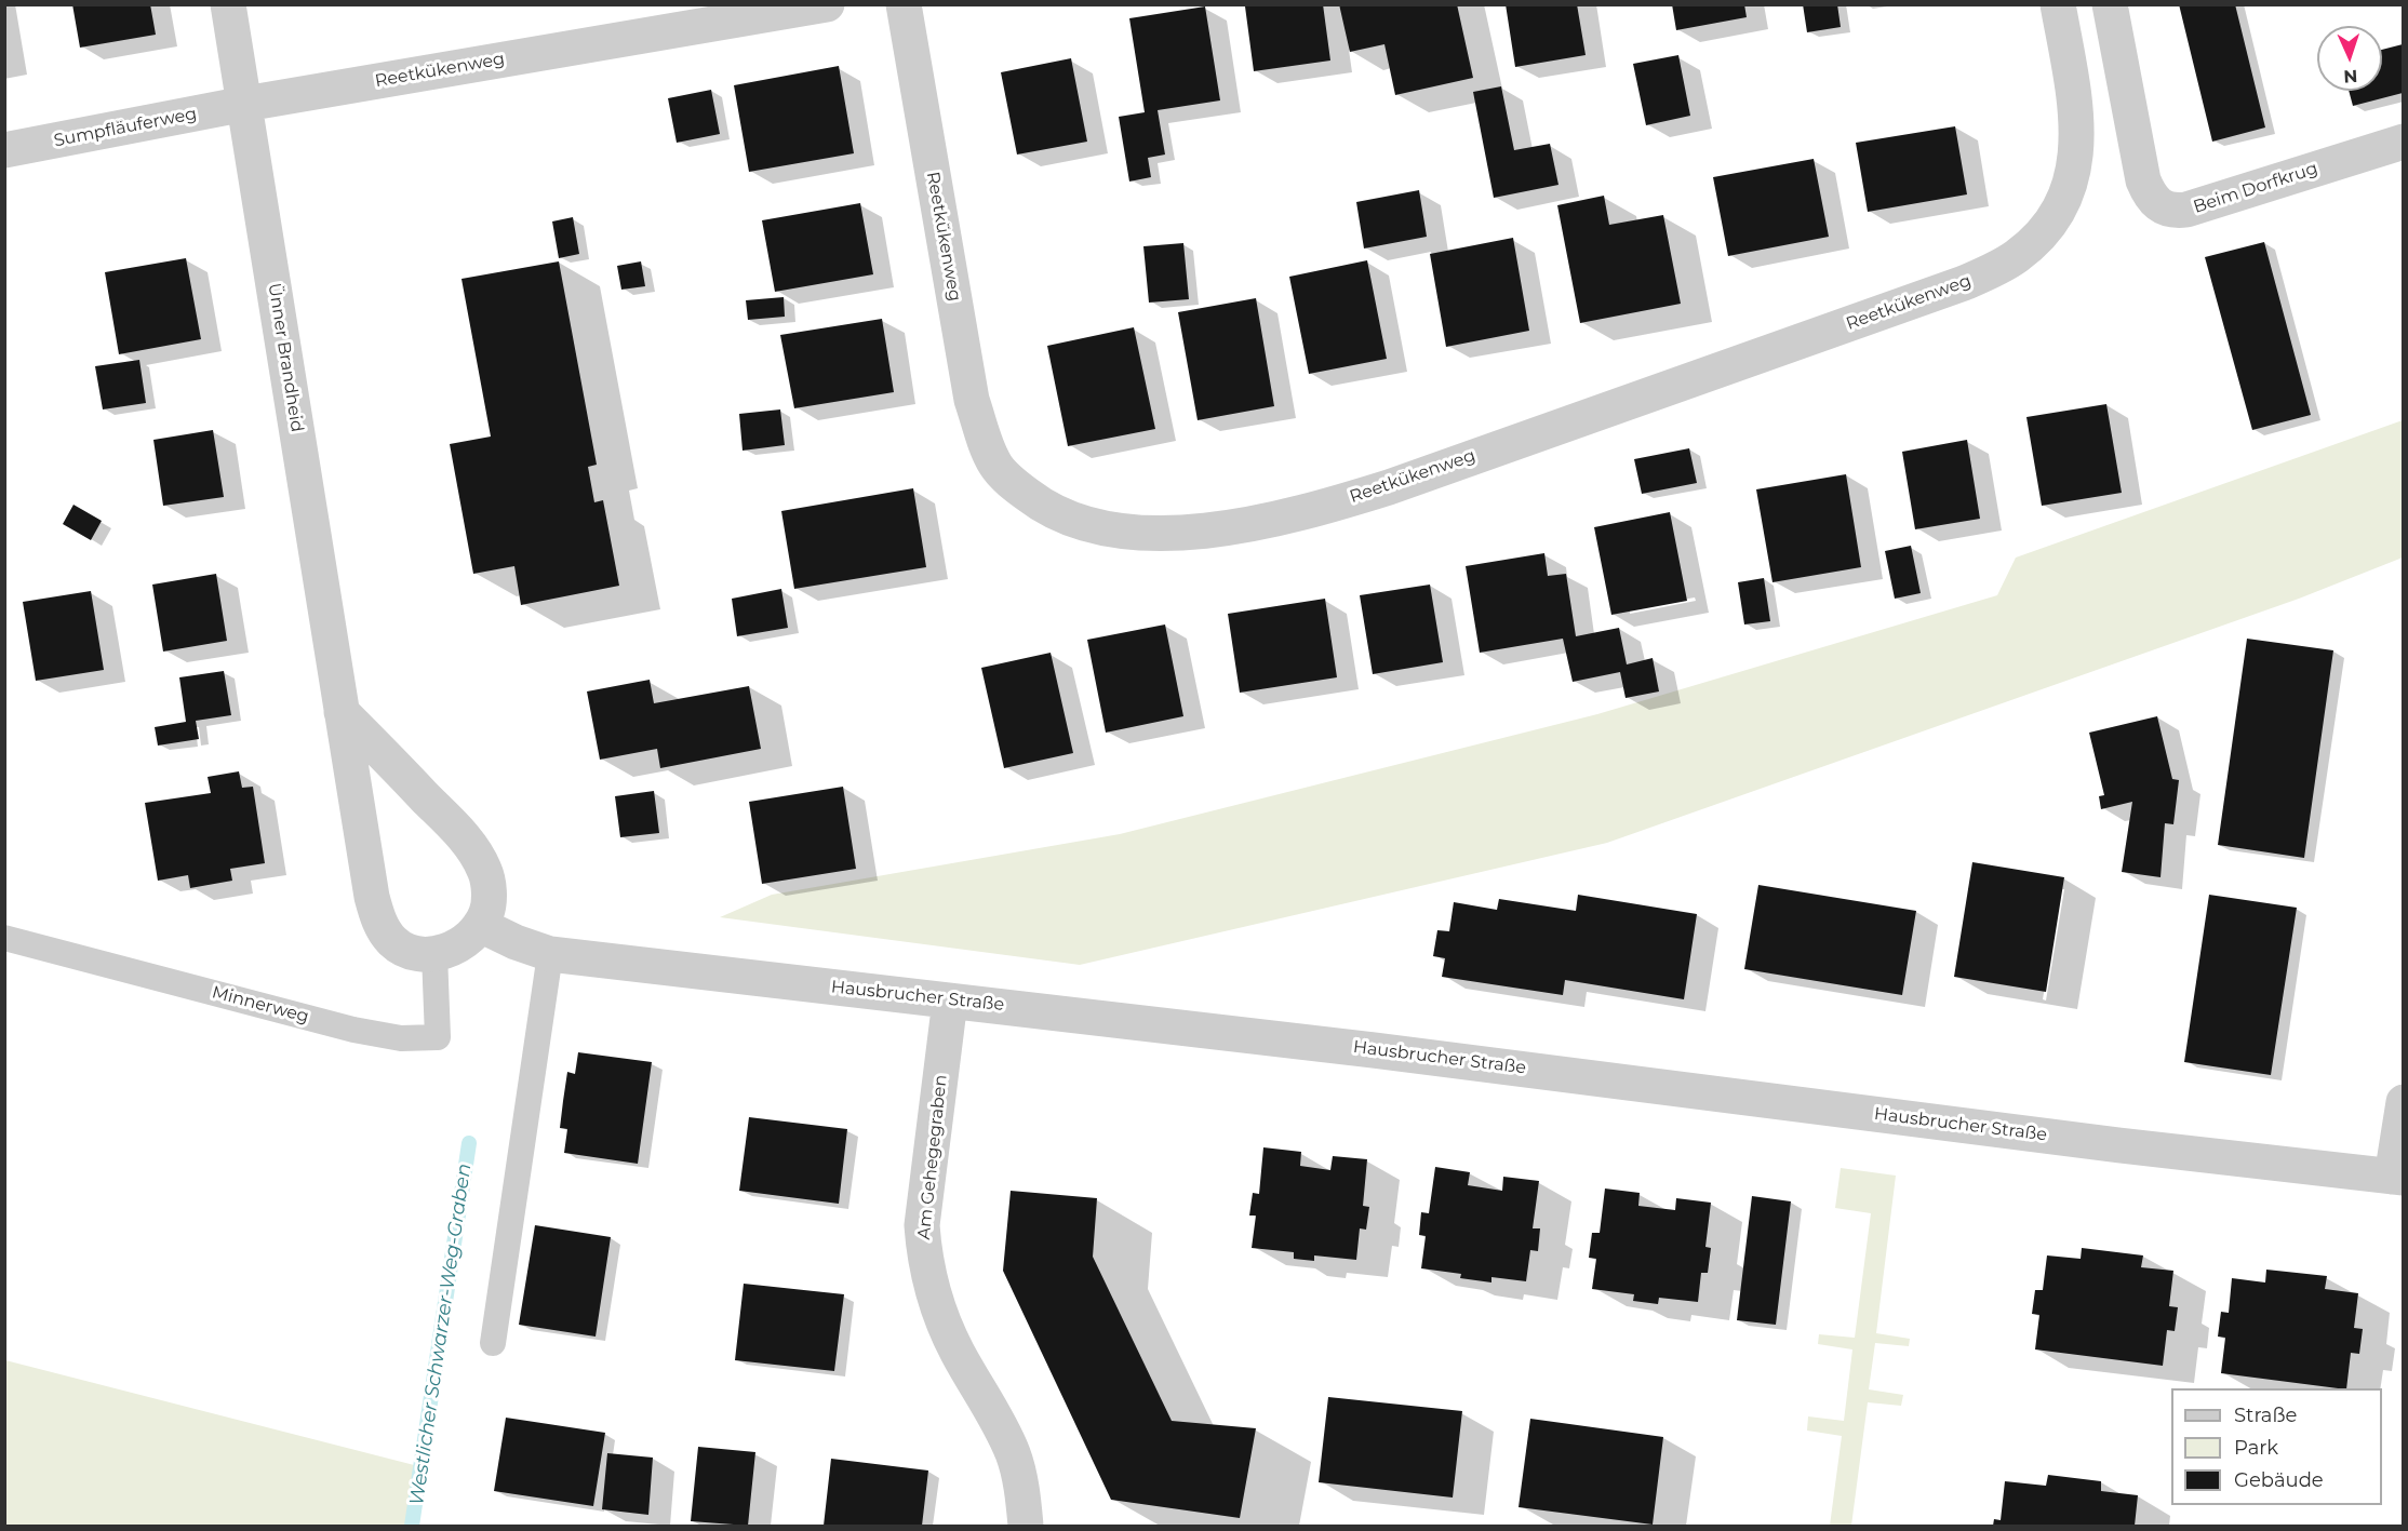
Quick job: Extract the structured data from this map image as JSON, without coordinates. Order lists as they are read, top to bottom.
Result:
{
  "streets": {
    "street": [
      "Reetkükenweg",
      "Sumpfläuferweg",
      "Beim Dorfkrug",
      "Ünner Brandheid",
      "Hausbrucher Straße",
      "Am Gehegegraben"
    ],
    "lane": ["Minnerweg"]
  },
  "crossings": [
    ["Reetkükenweg", "Sumpfläuferweg"],
    ["Reetkükenweg", "Ünner Brandheid"],
    ["Sumpfläuferweg", "Ünner Brandheid"],
    ["Ünner Brandheid", "Minnerweg"],
    ["Hausbrucher Straße", "Am Gehegegraben"]
  ],
  "water": ["Westlicher Schwarzer-Weg-Graben"],
  "legend": ["Straße", "Park", "Gebäude"],
  "north": "bottom"
}
